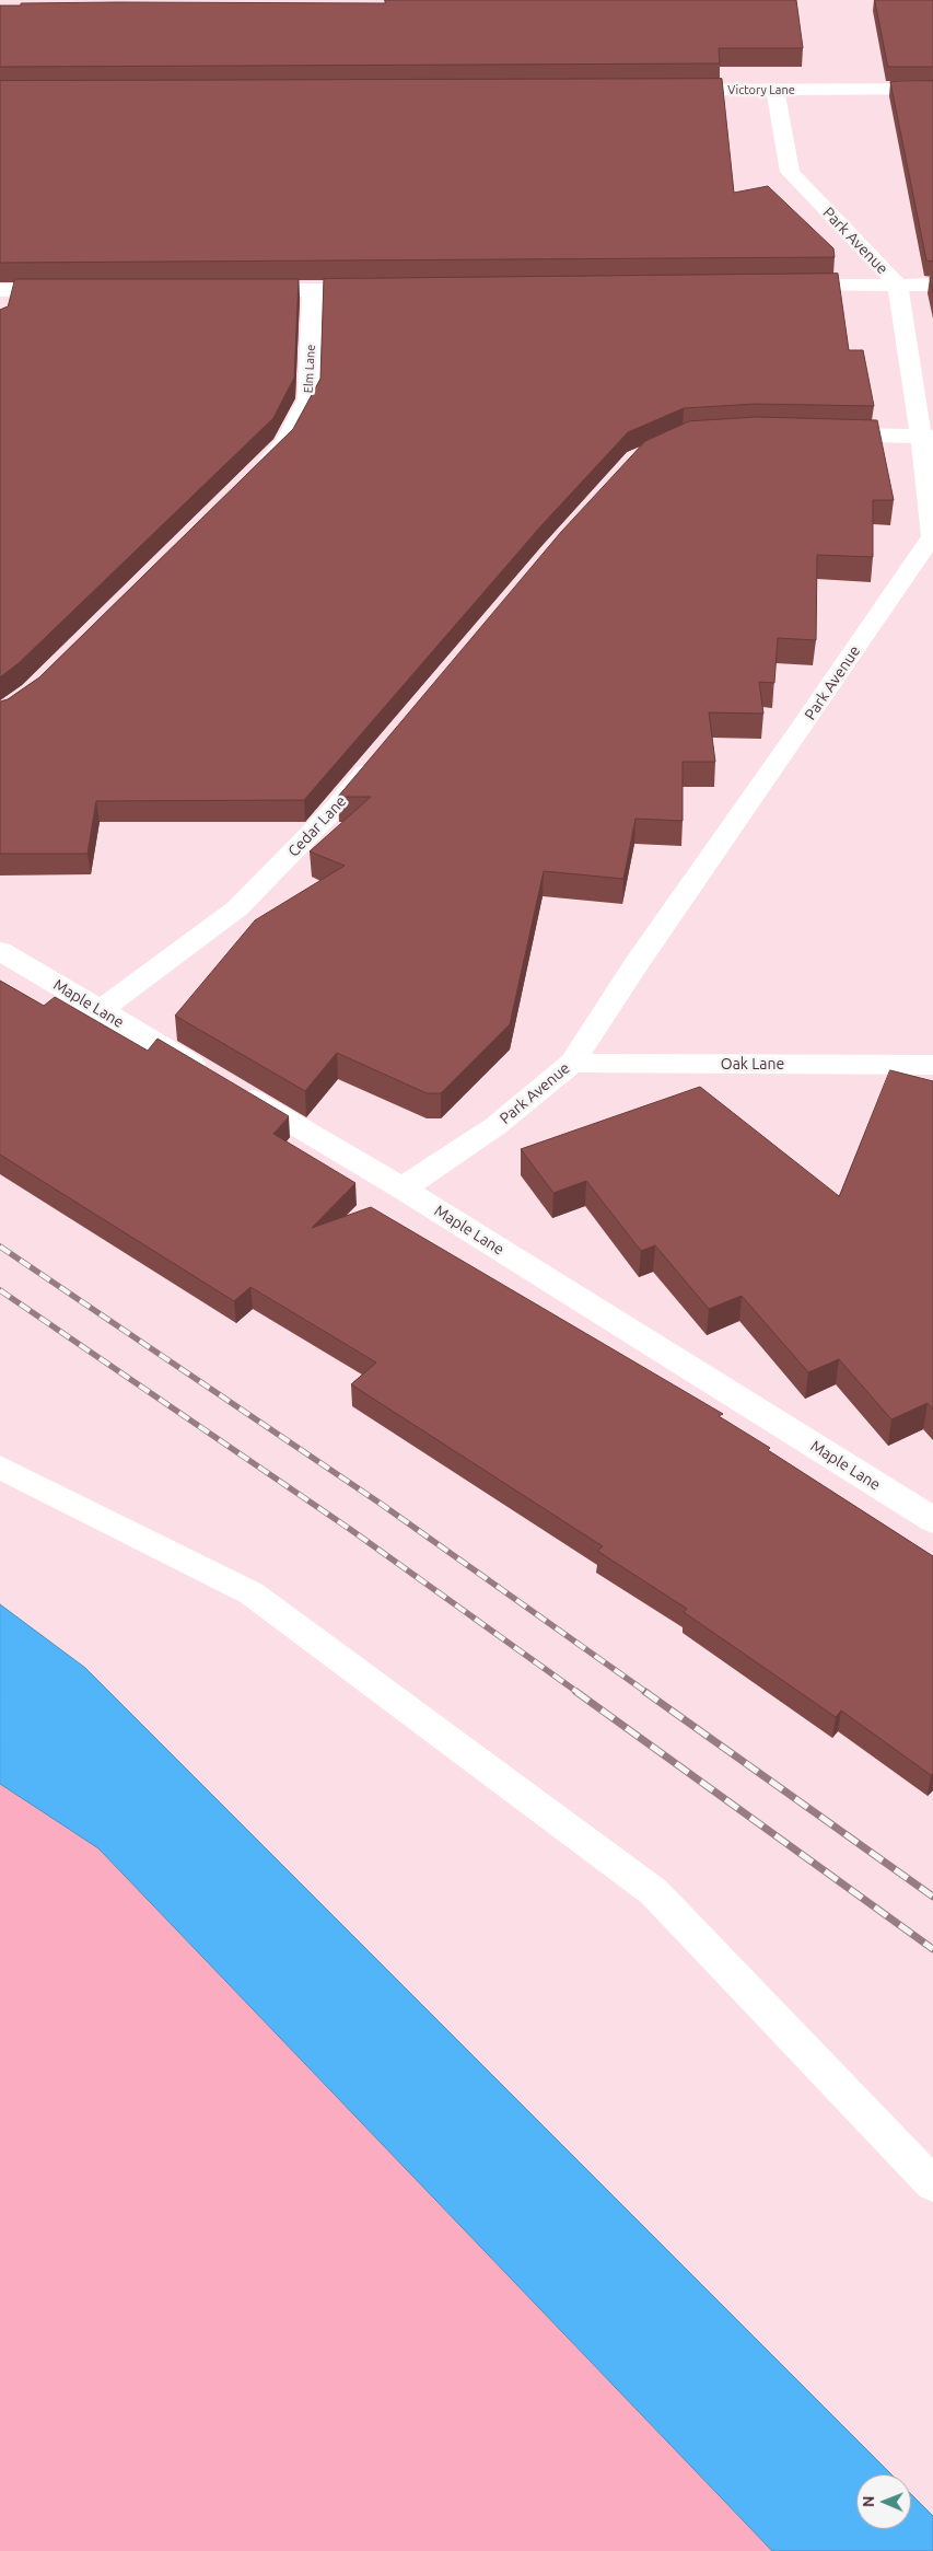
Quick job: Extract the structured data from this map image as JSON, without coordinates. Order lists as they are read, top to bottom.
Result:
{
  "streets": {
    "street": [
      "Victory Lane",
      "Park Avenue",
      "Elm Lane",
      "Cedar Lane",
      "Maple Lane",
      "Oak Lane"
    ]
  },
  "crossings": [
    ["Victory Lane", "Park Avenue"],
    ["Park Avenue", "Maple Lane"],
    ["Park Avenue", "Oak Lane"],
    ["Cedar Lane", "Maple Lane"]
  ],
  "north": "left"
}
